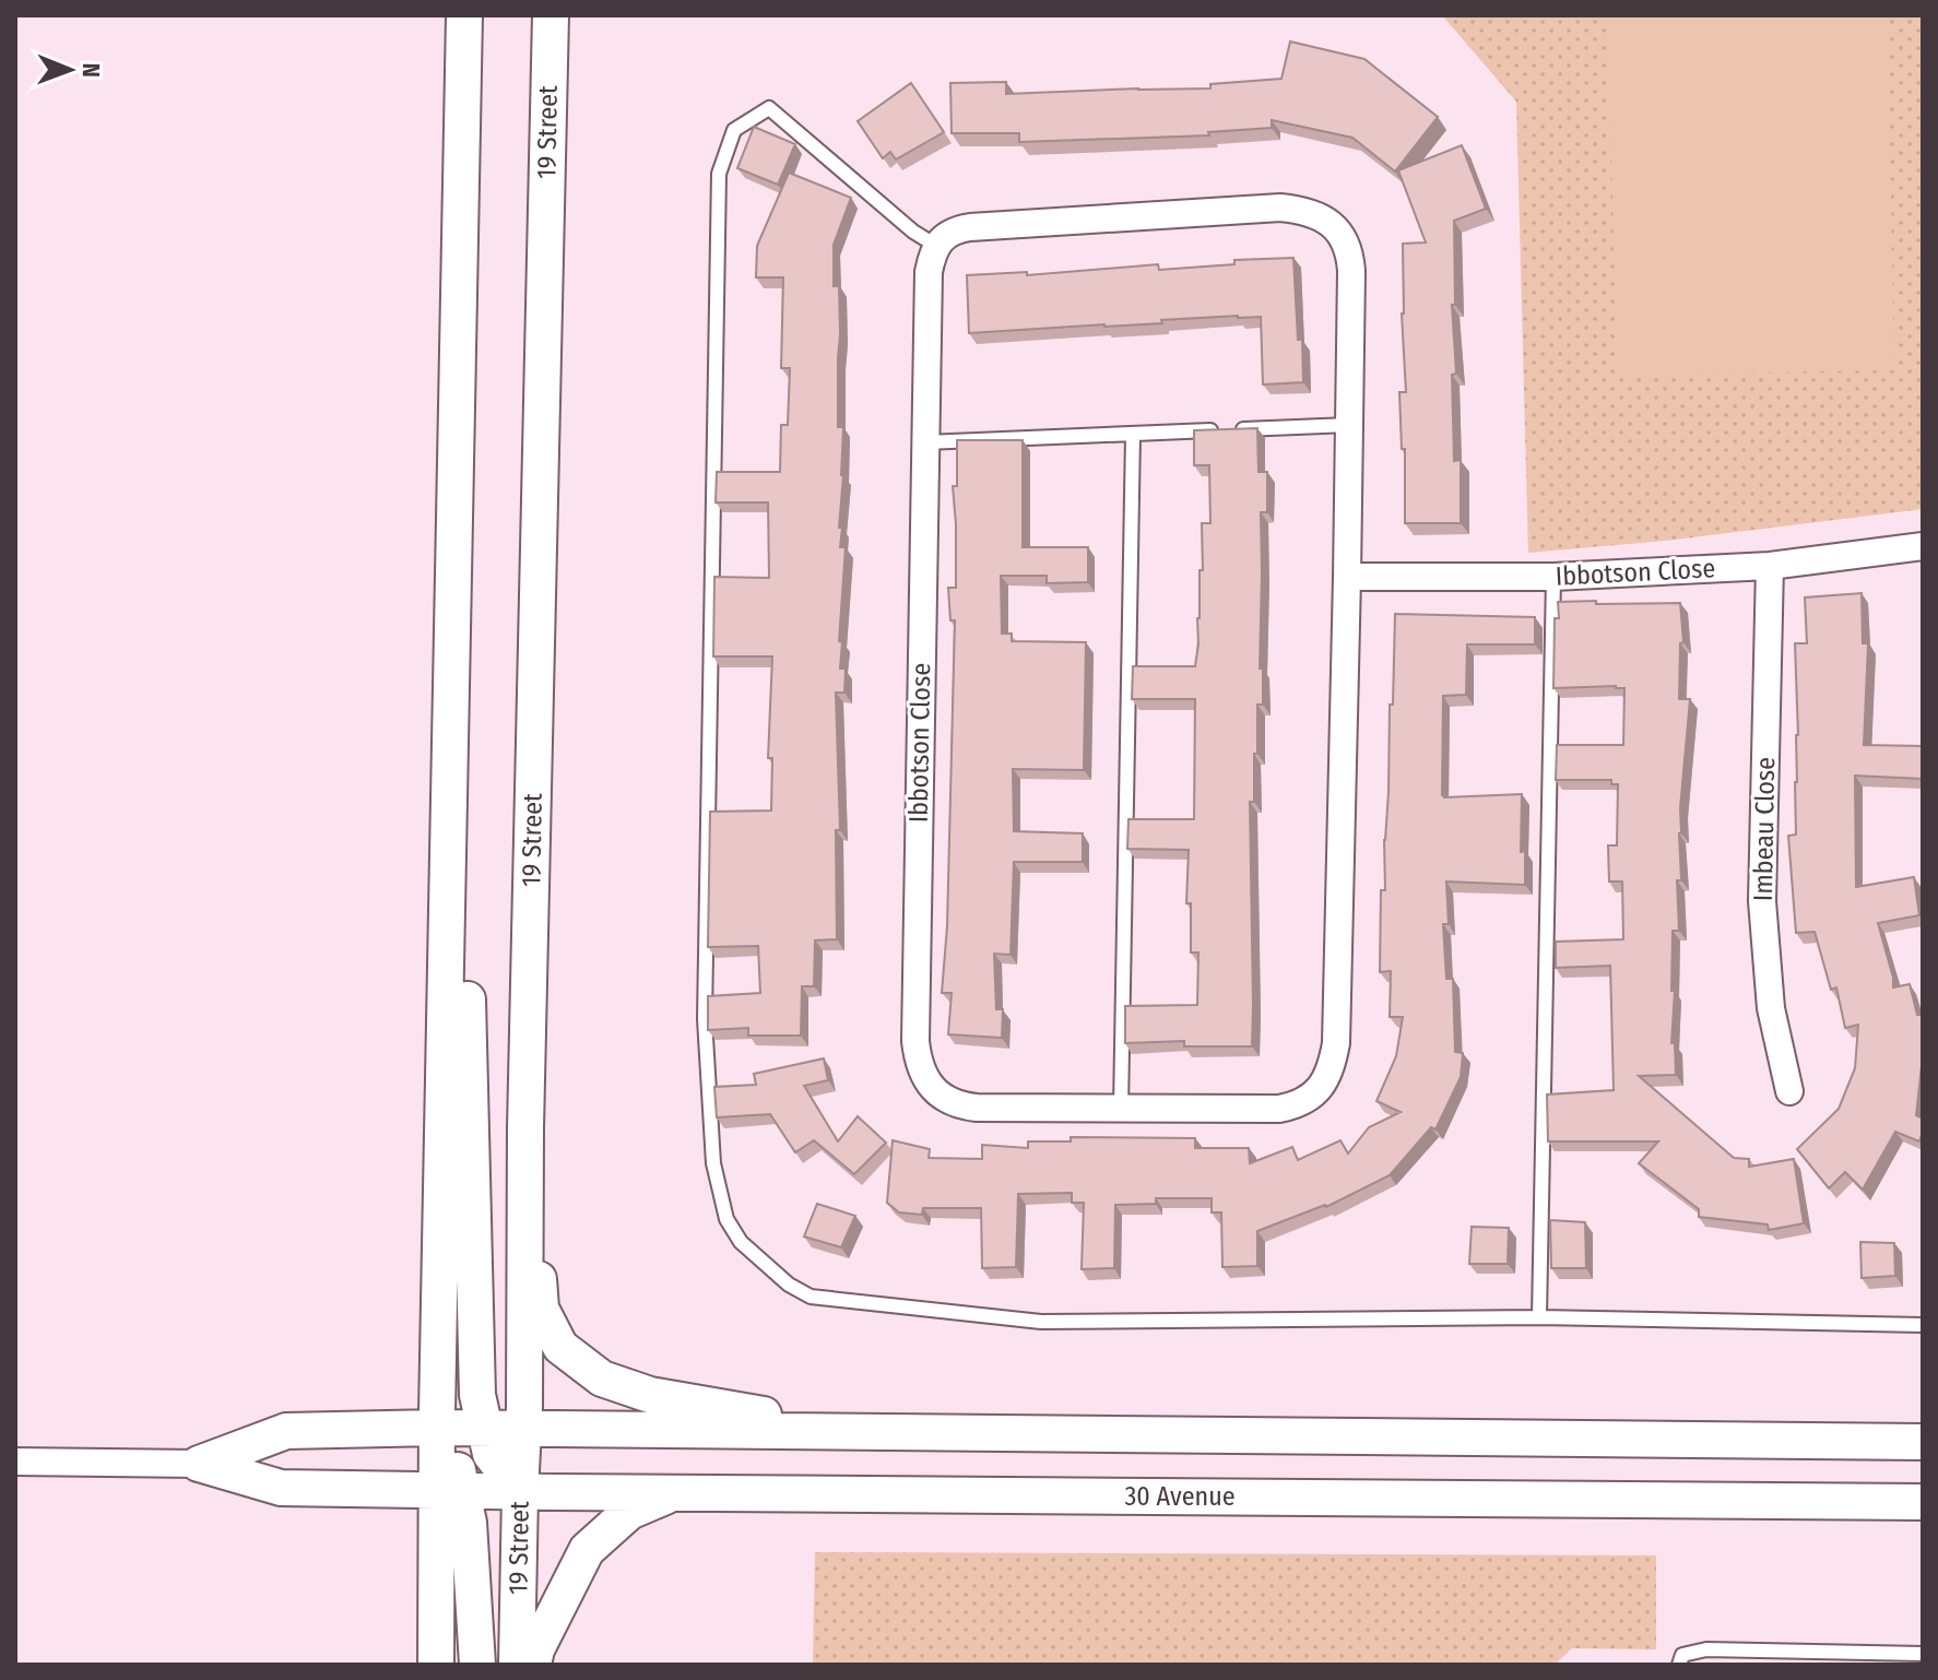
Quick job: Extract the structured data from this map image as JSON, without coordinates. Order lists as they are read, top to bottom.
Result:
{
  "streets": {
    "main road": ["19 Street", "30 Avenue"],
    "street": ["Ibbotson Close", "Imbeau Close"]
  },
  "crossings": [
    ["19 Street", "30 Avenue"],
    ["Ibbotson Close", "Imbeau Close"]
  ],
  "north": "right"
}
